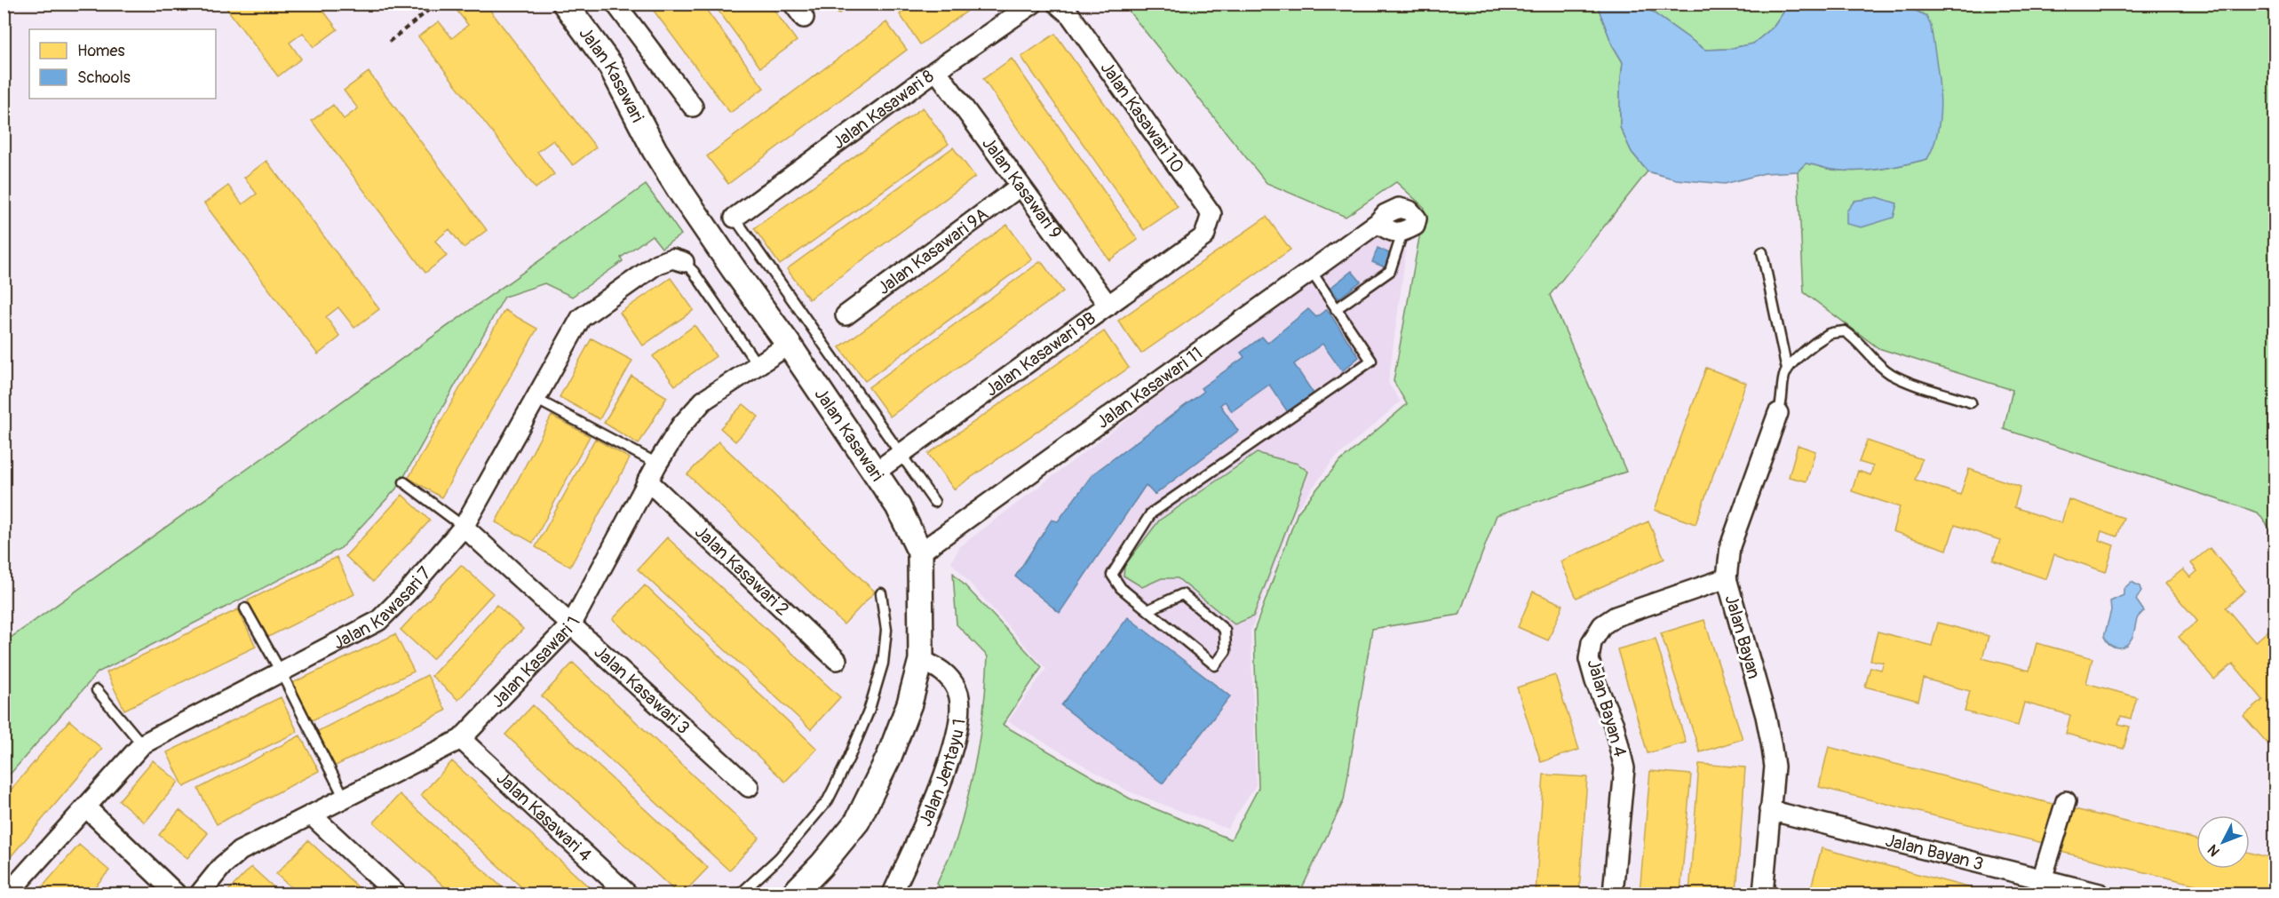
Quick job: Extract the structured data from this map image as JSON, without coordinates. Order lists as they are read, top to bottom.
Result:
{
  "streets": {
    "street": [
      "Jalan Kasawari",
      "Jalan Kasawari 8",
      "Jalan Kasawari 10",
      "Jalan Kasawari 9",
      "Jalan Kasawari 9A",
      "Jalan Kasawari 9B",
      "Jalan Kasawari 11",
      "Jalan Kasawari 2",
      "Jalan Kawasari 7",
      "Jalan Bayan",
      "Jalan Kasawari 1",
      "Jalan Kasawari 3",
      "Jalan Bayan 4",
      "Jalan Jentayu 1",
      "Jalan Kasawari 4",
      "Jalan Bayan 3"
    ]
  },
  "crossings": [
    ["Jalan Kasawari", "Jalan Kasawari 9B"],
    ["Jalan Kasawari", "Jalan Kasawari 11"],
    ["Jalan Kasawari", "Jalan Kasawari 1"],
    ["Jalan Kasawari", "Jalan Jentayu 1"],
    ["Jalan Kasawari 8", "Jalan Kasawari 9"],
    ["Jalan Kasawari 10", "Jalan Kasawari 9B"],
    ["Jalan Kasawari 9", "Jalan Kasawari 9A"],
    ["Jalan Kasawari 9", "Jalan Kasawari 9B"],
    ["Jalan Kasawari 2", "Jalan Kasawari 1"],
    ["Jalan Kawasari 7", "Jalan Kasawari 3"],
    ["Jalan Bayan", "Jalan Bayan 4"],
    ["Jalan Bayan", "Jalan Bayan 3"],
    ["Jalan Kasawari 1", "Jalan Kasawari 3"],
    ["Jalan Kasawari 1", "Jalan Kasawari 4"]
  ],
  "legend": ["Homes", "Schools"],
  "north": "bottom left"
}
